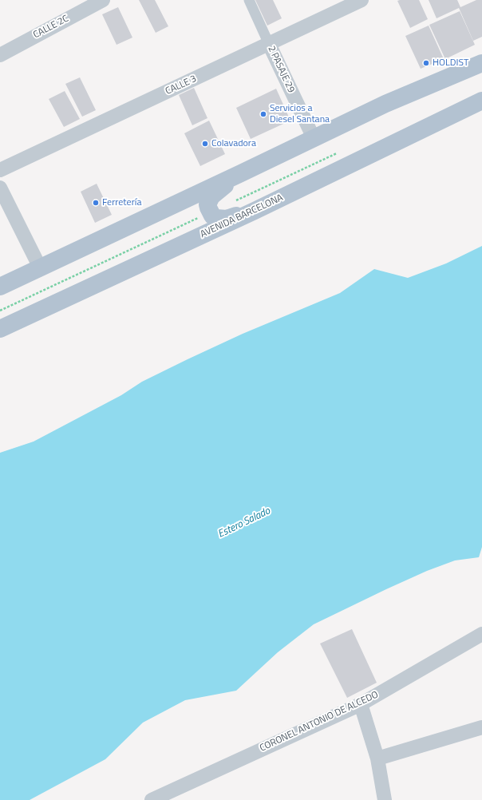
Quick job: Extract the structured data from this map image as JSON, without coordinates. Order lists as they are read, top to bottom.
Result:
{
  "streets": {
    "main road": ["AVENIDA BARCELONA"],
    "street": [
      "CALLE 2C",
      "2 PASAJE 29",
      "CALLE 3",
      "CORONEL ANTONIO DE ALCEDO"
    ]
  },
  "crossings": [
    ["2 PASAJE 29", "CALLE 3"]
  ],
  "water": ["Estero Salado"],
  "places": [
    "HOLDIST",
    "Servicios a Diesel Santana",
    "Colavadora",
    "Ferretería"
  ]
}
